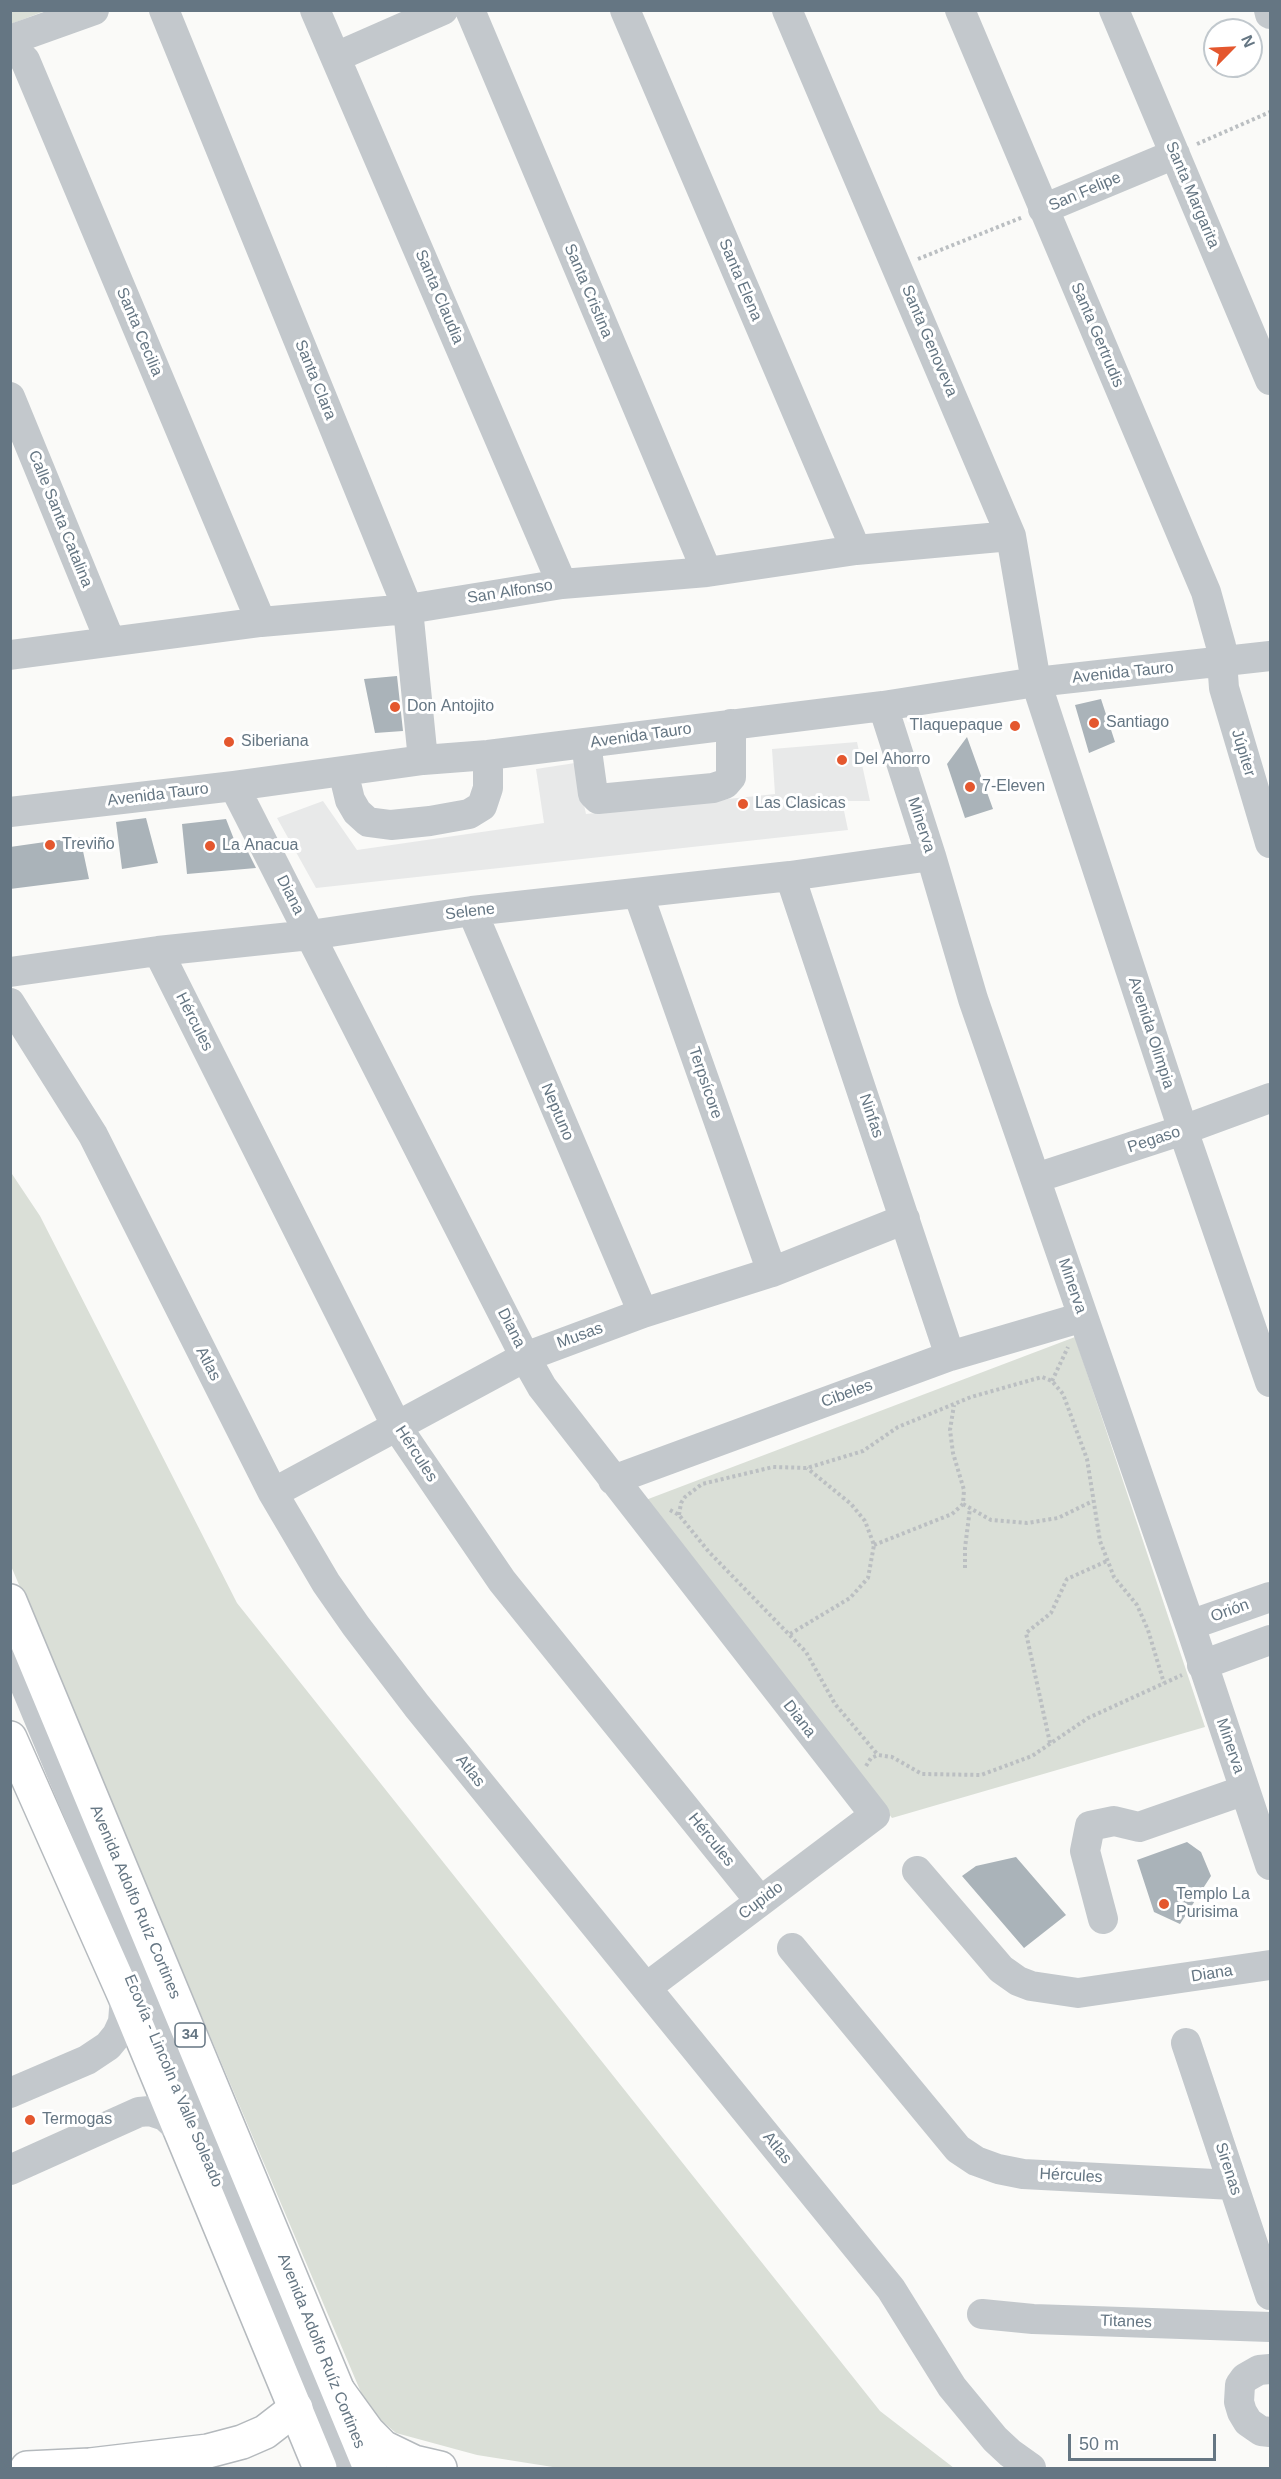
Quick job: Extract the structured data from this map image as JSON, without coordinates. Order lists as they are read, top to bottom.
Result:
{
  "streets": {
    "main road": ["Avenida Adolfo Ruíz Cortines", "34"],
    "street": [
      "San Felipe",
      "Santa Margarita",
      "Santa Elena",
      "Santa Cristina",
      "Santa Claudia",
      "Santa Cecilia",
      "Santa Gertrudis",
      "Santa Genoveva",
      "Santa Clara",
      "Calle Santa Catalina",
      "San Alfonso",
      "Avenida Tauro",
      "Júpiter",
      "Minerva",
      "Diana",
      "Selene",
      "Hércules",
      "Avenida Olimpia",
      "Terpsícore",
      "Neptuno",
      "Ninfas",
      "Pegaso",
      "Musas",
      "Atlas",
      "Cibeles",
      "Orión",
      "Cupido",
      "Ecovía - Lincoln a Valle Soleado",
      "Sirenas",
      "Titanes"
    ]
  },
  "crossings": [
    ["San Felipe", "Santa Margarita"],
    ["San Felipe", "Santa Gertrudis"],
    ["San Felipe", "Santa Genoveva"],
    ["Santa Elena", "San Alfonso"],
    ["Santa Cristina", "San Alfonso"],
    ["Santa Claudia", "San Alfonso"],
    ["Santa Cecilia", "San Alfonso"],
    ["Santa Gertrudis", "Avenida Tauro"],
    ["Santa Gertrudis", "Júpiter"],
    ["Santa Genoveva", "San Alfonso"],
    ["Santa Genoveva", "Avenida Tauro"],
    ["Santa Genoveva", "Avenida Olimpia"],
    ["Santa Clara", "San Alfonso"],
    ["Santa Clara", "Avenida Tauro"],
    ["Calle Santa Catalina", "San Alfonso"],
    ["Avenida Tauro", "Júpiter"],
    ["Avenida Tauro", "Minerva"],
    ["Avenida Tauro", "Diana"],
    ["Avenida Tauro", "Avenida Olimpia"],
    ["Minerva", "Selene"],
    ["Minerva", "Pegaso"],
    ["Minerva", "Cibeles"],
    ["Minerva", "Orión"],
    ["Diana", "Selene"],
    ["Diana", "Musas"],
    ["Diana", "Cibeles"],
    ["Diana", "Cupido"],
    ["Selene", "Hércules"],
    ["Selene", "Terpsícore"],
    ["Selene", "Neptuno"],
    ["Selene", "Ninfas"],
    ["Hércules", "Musas"],
    ["Hércules", "Cupido"],
    ["Hércules", "Sirenas"],
    ["Avenida Olimpia", "Pegaso"],
    ["Terpsícore", "Musas"],
    ["Neptuno", "Musas"],
    ["Ninfas", "Musas"],
    ["Ninfas", "Cibeles"],
    ["Musas", "Atlas"],
    ["Atlas", "Cupido"]
  ],
  "places": [
    "Don Antojito",
    "Santiago",
    "Tlaquepaque",
    "Siberiana",
    "Del Ahorro",
    "7-Eleven",
    "Las Clasicas",
    "Treviño",
    "La Anacua",
    "Templo La Purisima",
    "Termogas"
  ],
  "scale_bar": "50 m",
  "north": "top right"
}
